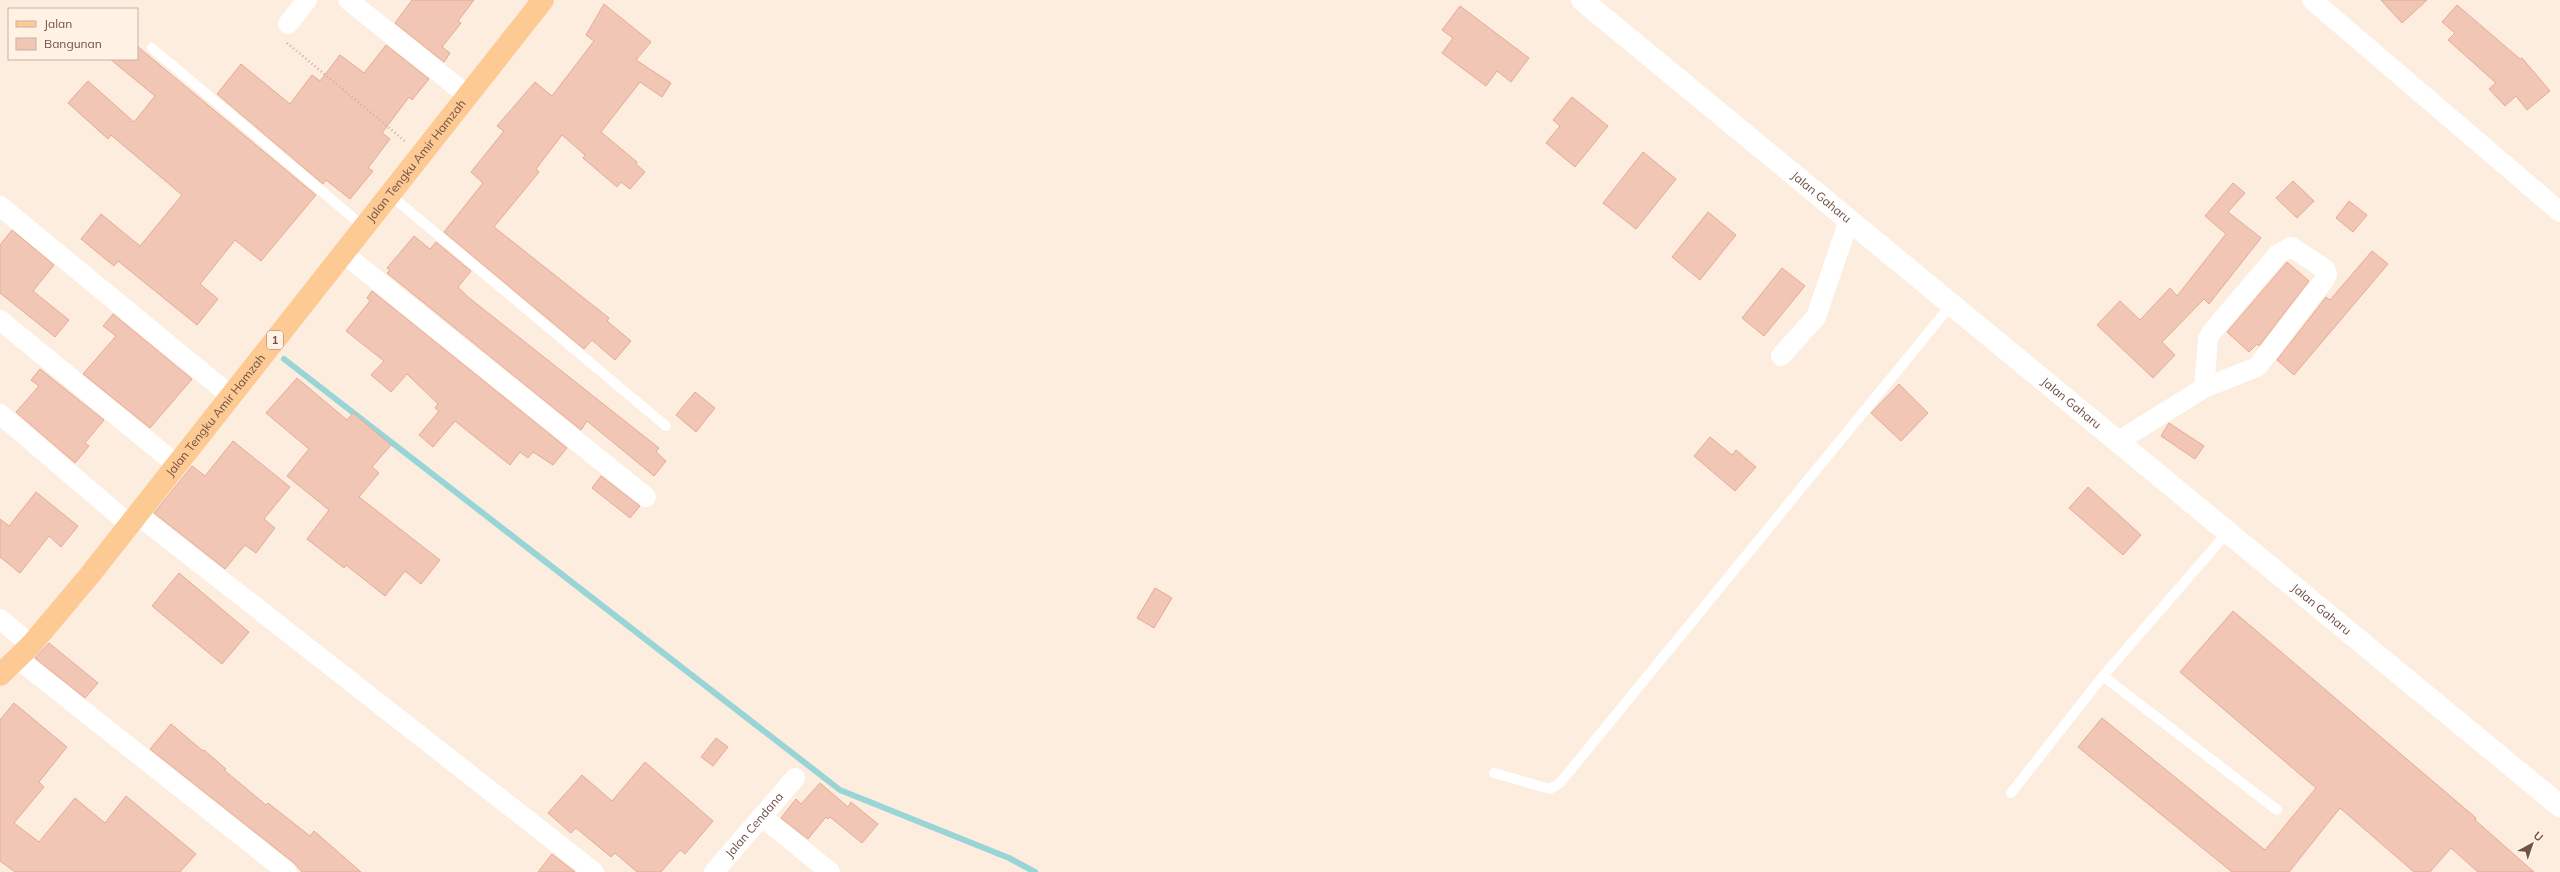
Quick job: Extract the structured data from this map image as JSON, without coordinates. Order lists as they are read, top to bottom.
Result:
{
  "streets": {
    "main road": ["Jalan Tengku Amir Hamzah", "1"],
    "street": ["Jalan Gaharu", "Jalan Cendana"]
  },
  "legend": ["Jalan", "Bangunan"],
  "north": "top right"
}
